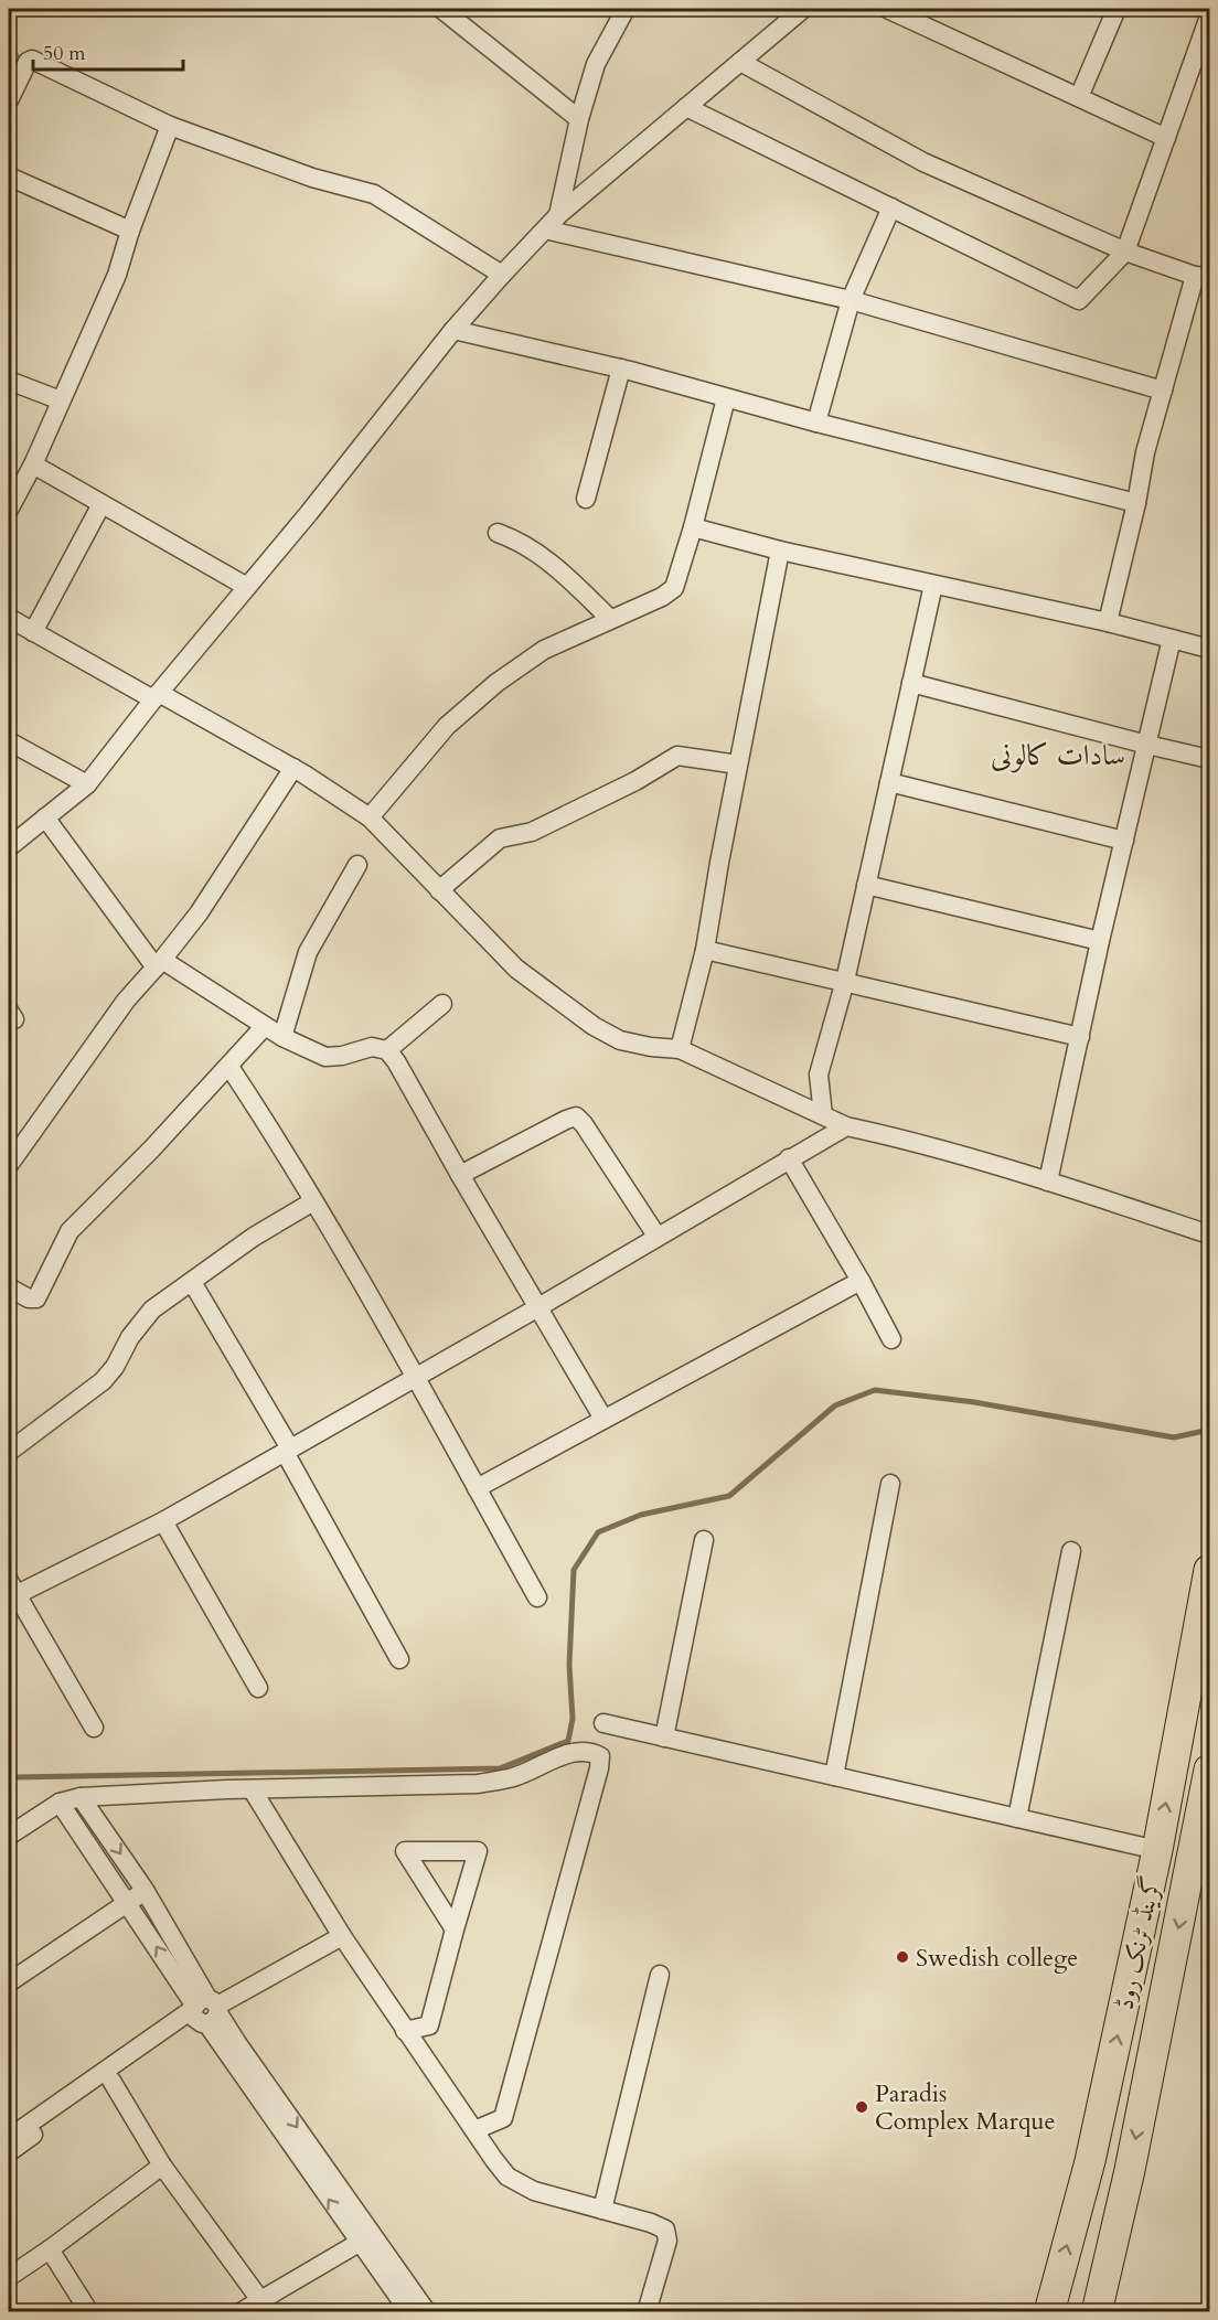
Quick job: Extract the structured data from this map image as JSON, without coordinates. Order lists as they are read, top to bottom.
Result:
{
  "streets": {
    "highway": ["گرینڈ ٹرنک روڈ"]
  },
  "districts": ["سادات کالونی"],
  "places": ["Swedish college", "Paradis Complex Marque"],
  "scale_bar": "50 m"
}
